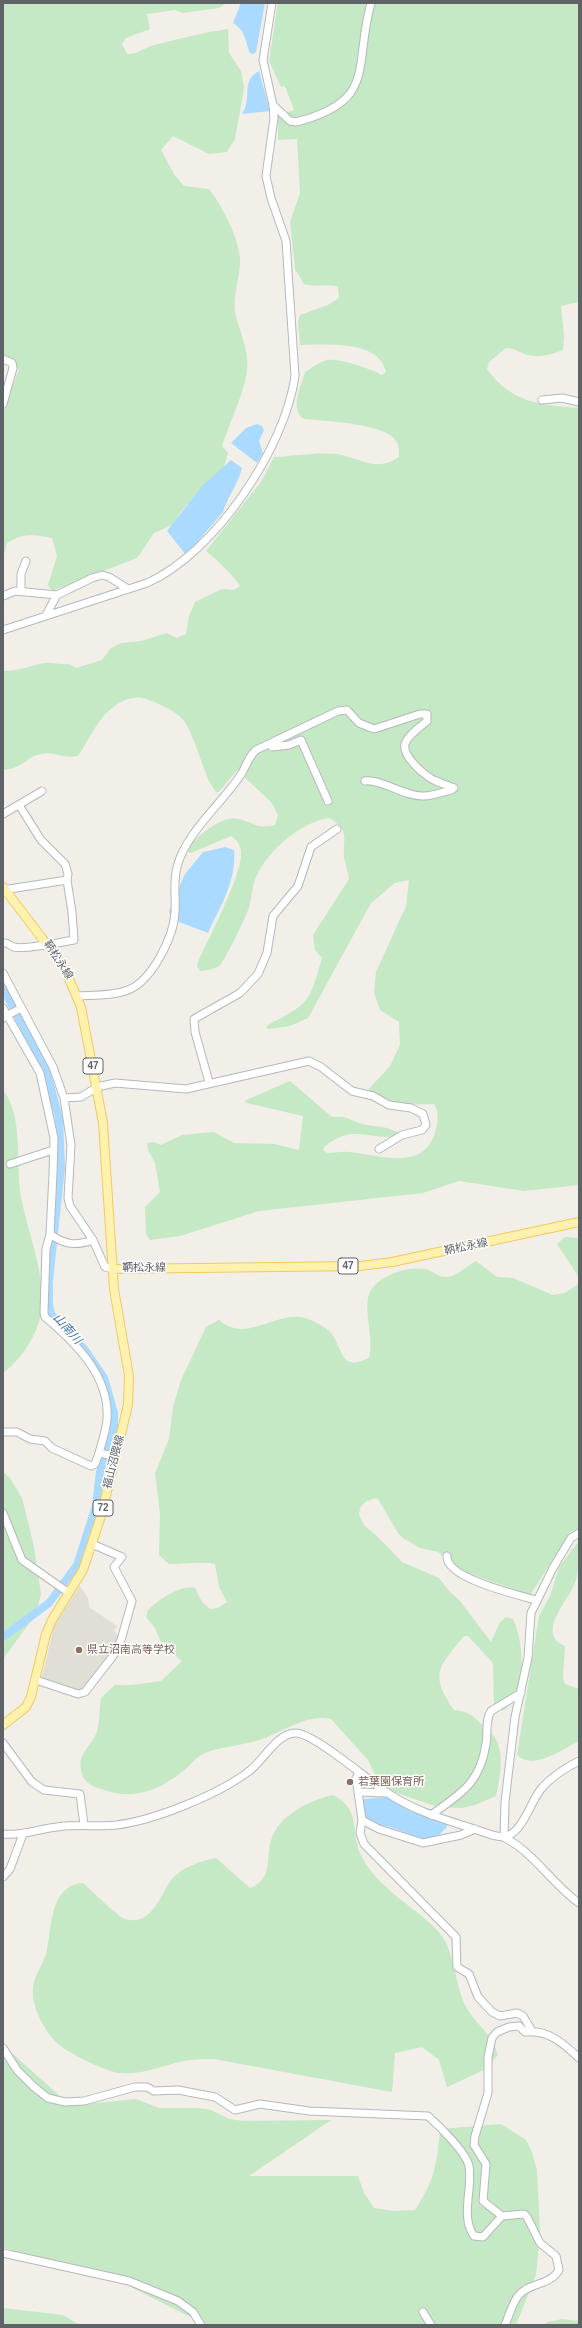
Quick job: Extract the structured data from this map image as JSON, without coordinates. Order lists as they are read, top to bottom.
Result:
{
  "streets": {
    "main road": [
      "鞆松永線",
      "47",
      "福山沼隈線",
      "72"
    ]
  },
  "crossings": [
    ["鞆松永線", "福山沼隈線"]
  ],
  "water": ["山南川"],
  "places": ["県立沼南高等学校", "若葉園保育所"]
}
